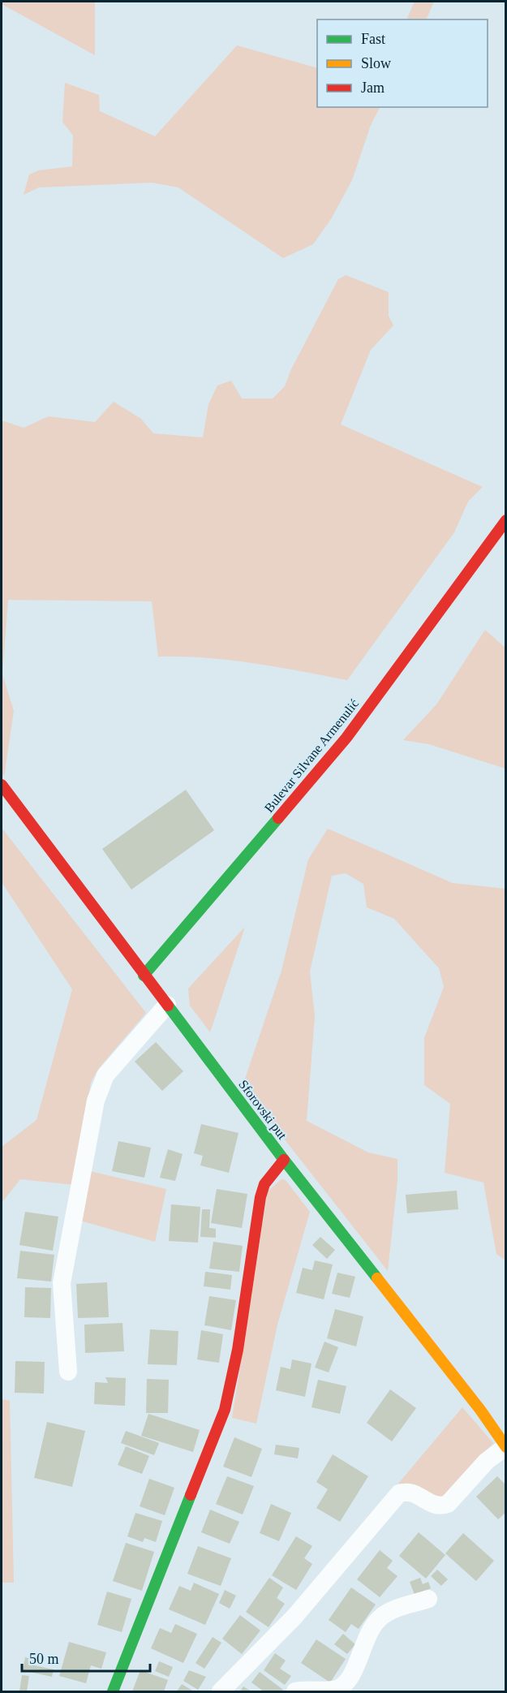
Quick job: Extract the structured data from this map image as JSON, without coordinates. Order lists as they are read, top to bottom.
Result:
{
  "streets": {
    "street": ["Bulevar Silvane Armenulić", "Sforovski put"]
  },
  "crossings": [
    ["Bulevar Silvane Armenulić", "Sforovski put"]
  ],
  "legend": ["Fast", "Slow", "Jam"],
  "scale_bar": "50 m"
}
